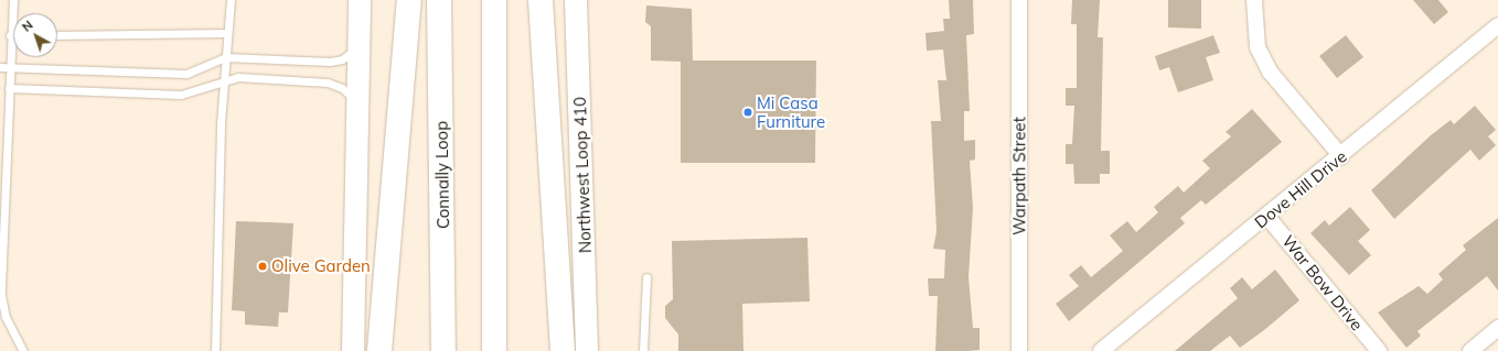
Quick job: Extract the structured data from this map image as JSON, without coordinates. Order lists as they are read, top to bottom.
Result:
{
  "streets": {
    "highway": ["Connally Loop"],
    "main road": ["Northwest Loop 410"],
    "street": ["Warpath Street", "Dove Hill Drive", "War Bow Drive"]
  },
  "crossings": [
    ["Dove Hill Drive", "War Bow Drive"]
  ],
  "places": ["Mi Casa Furniture", "Olive Garden"],
  "north": "top left"
}
